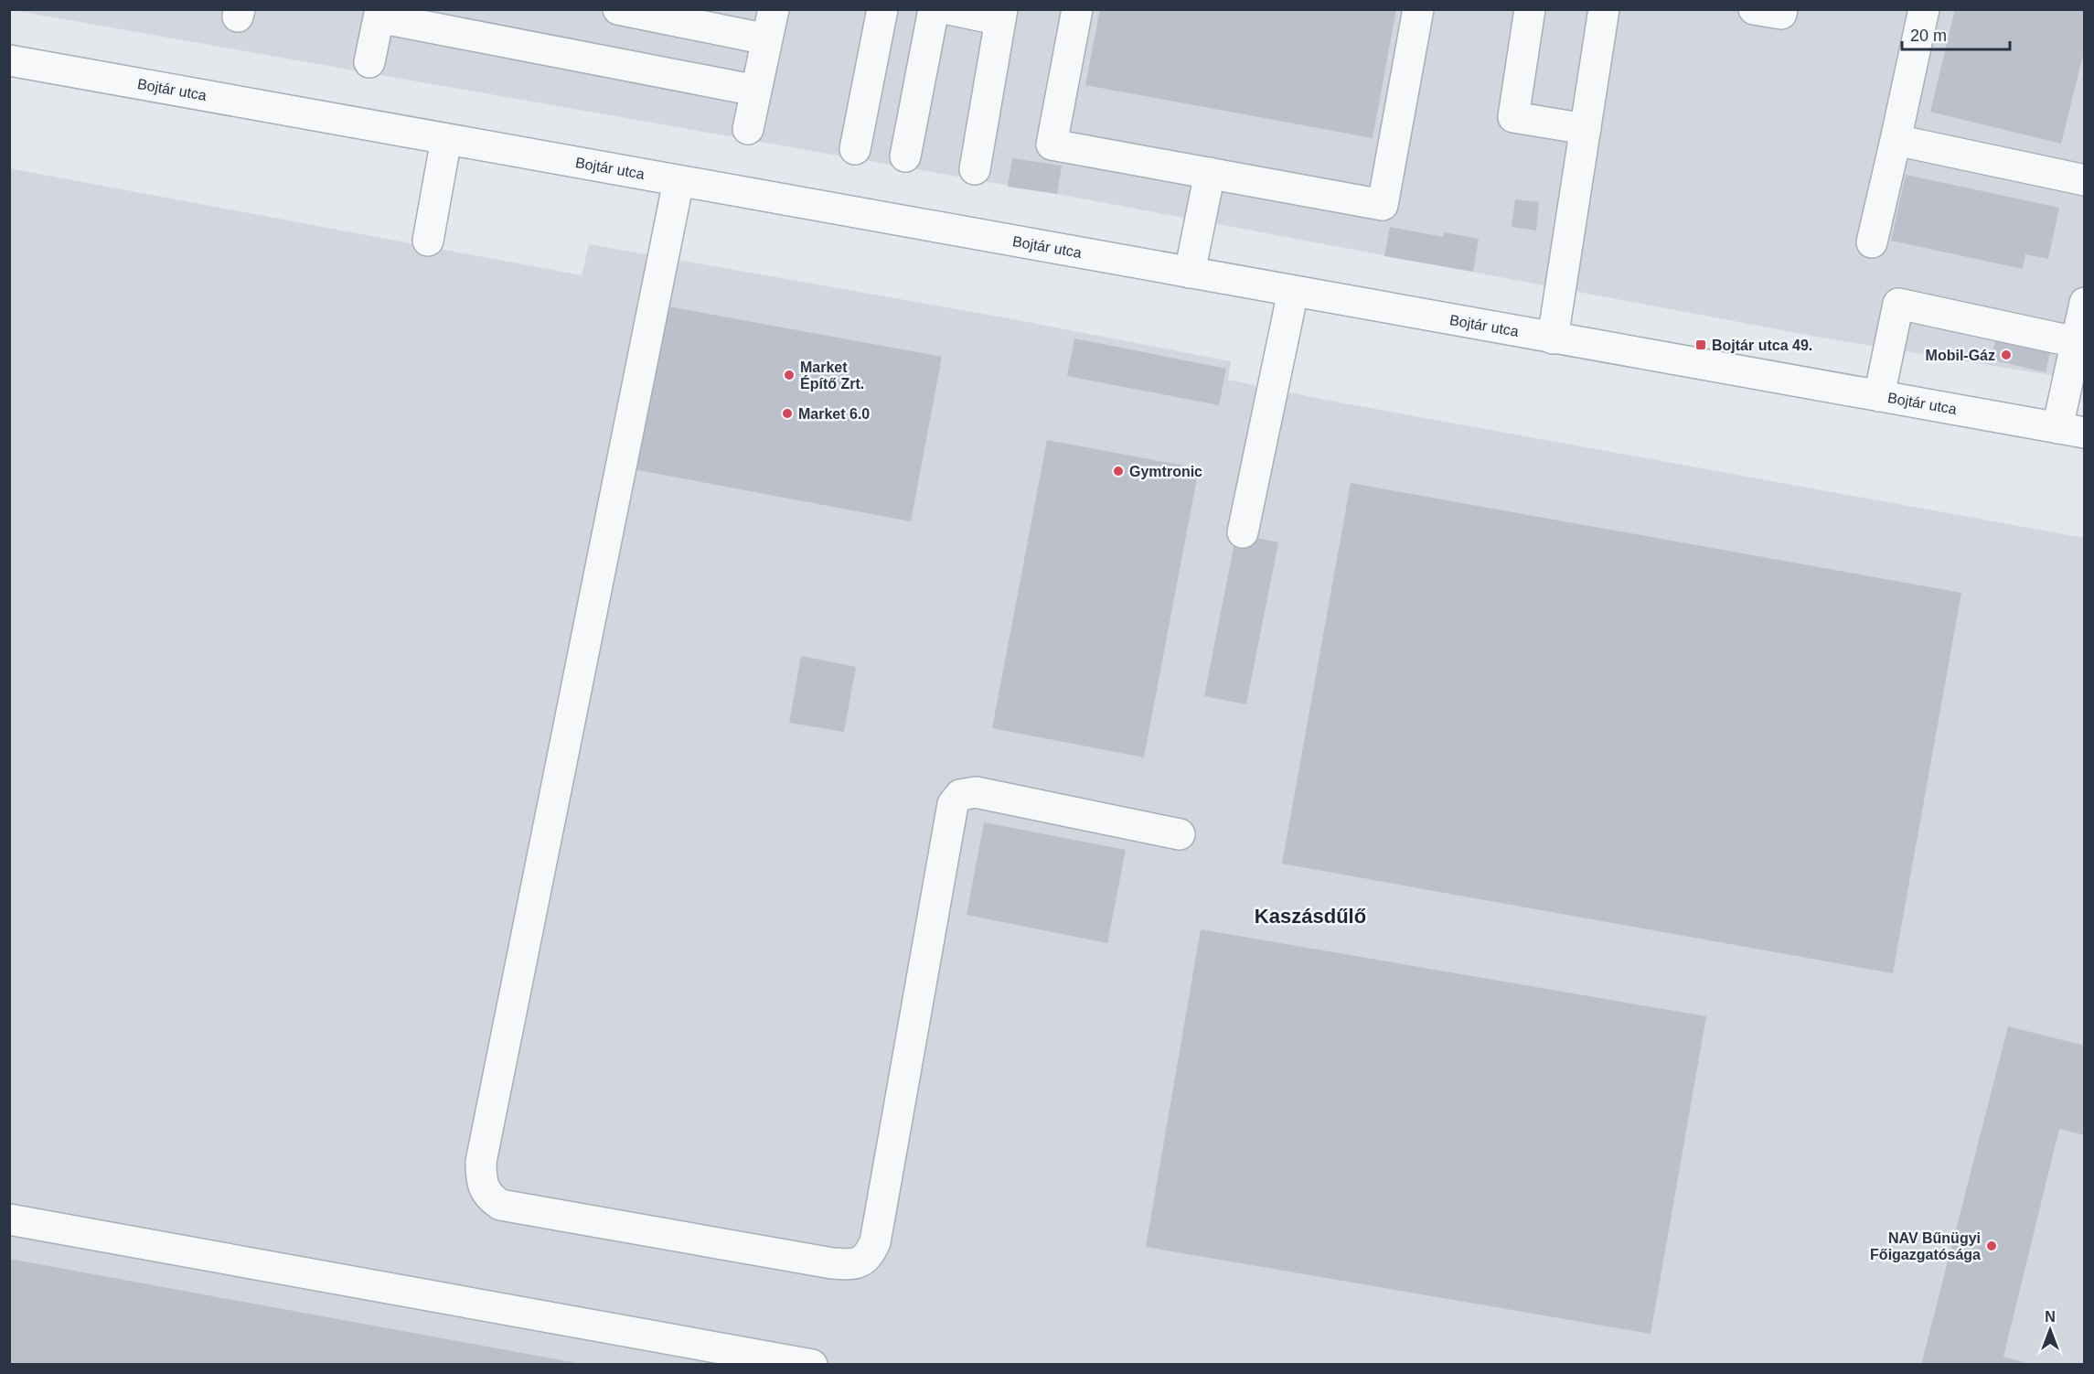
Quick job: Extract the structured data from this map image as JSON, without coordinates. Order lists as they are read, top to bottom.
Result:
{
  "streets": {
    "street": ["Bojtár utca"]
  },
  "districts": ["Kaszásdűlő"],
  "places": {
    "transit": ["Bojtár utca 49."],
    "other": [
      "Mobil-Gáz",
      "Market Építő Zrt.",
      "Market 6.0",
      "Gymtronic",
      "NAV Bűnügyi Főigazgatósága"
    ]
  },
  "scale_bar": "20 m",
  "north": "top"
}
